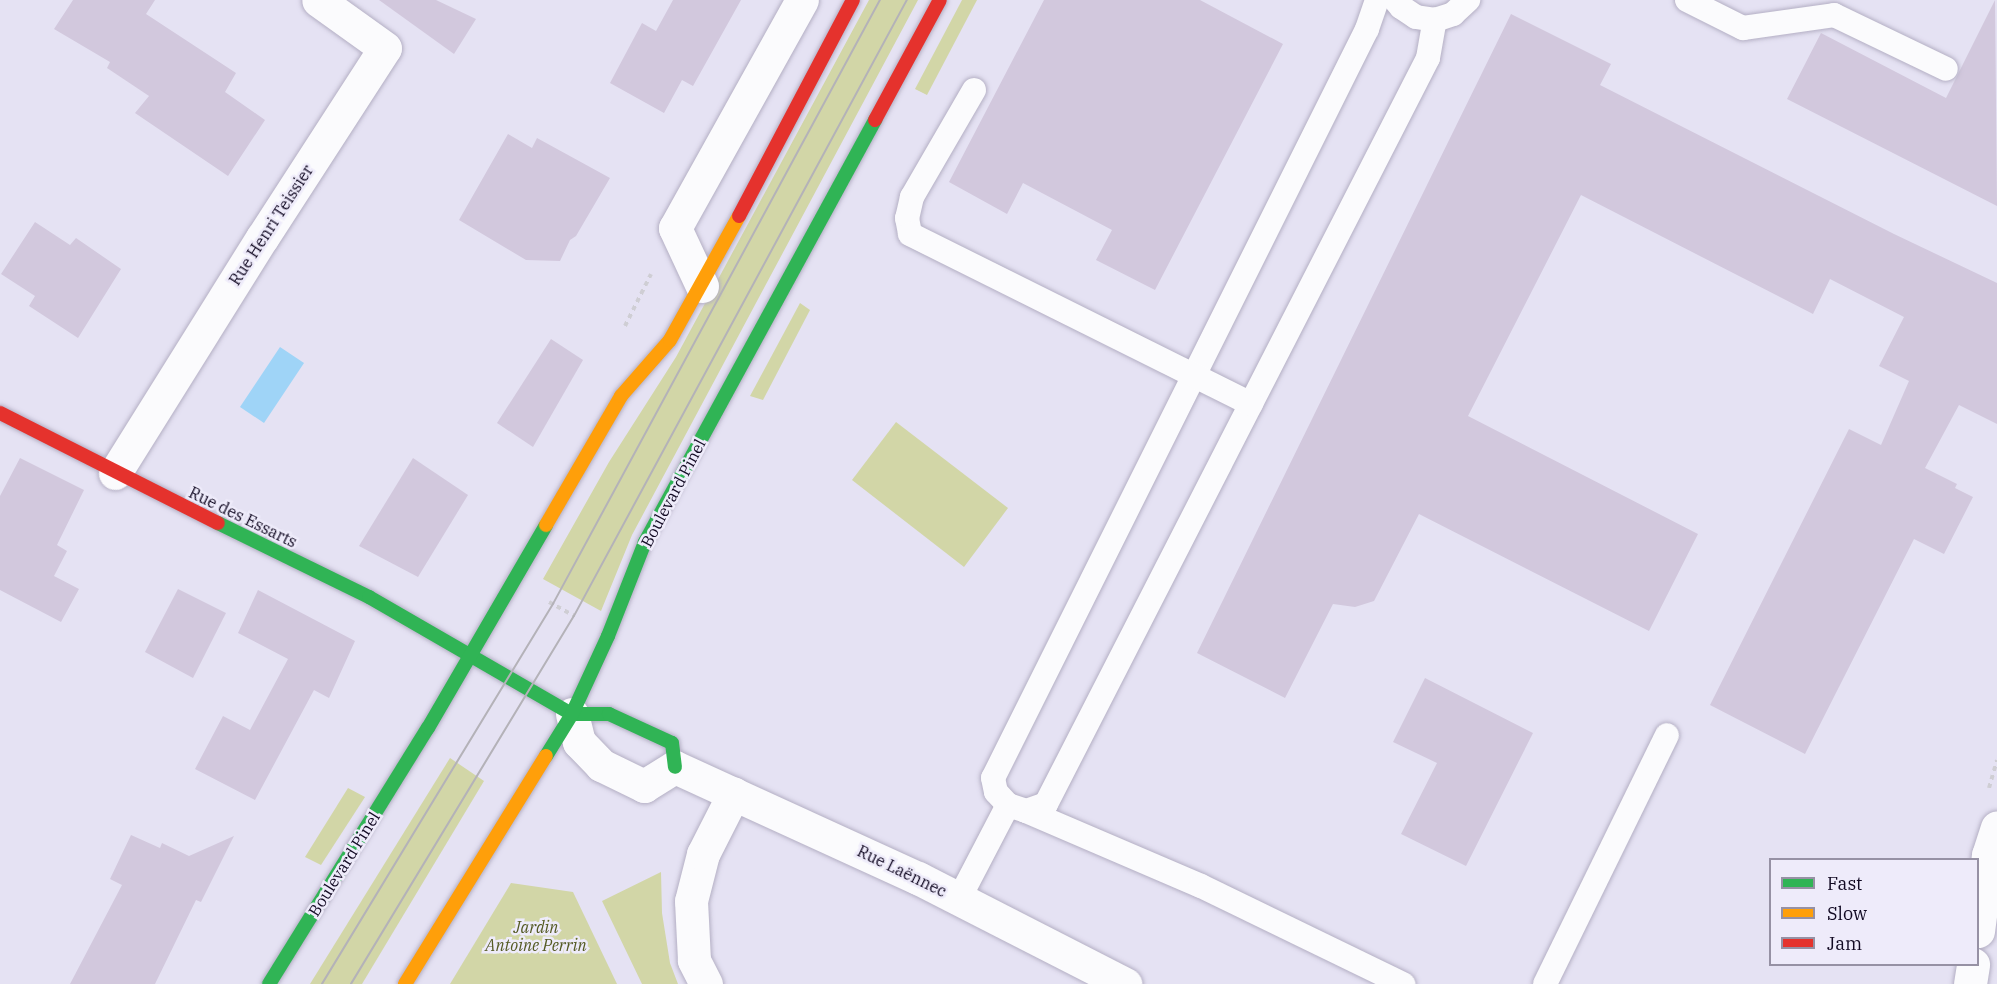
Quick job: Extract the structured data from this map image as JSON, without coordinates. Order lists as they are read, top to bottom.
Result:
{
  "streets": {
    "street": [
      "Rue Henri Teissier",
      "Boulevard Pinel",
      "Rue des Essarts",
      "Rue Laënnec"
    ]
  },
  "crossings": [
    ["Rue Henri Teissier", "Rue des Essarts"],
    ["Boulevard Pinel", "Rue des Essarts"]
  ],
  "parks": ["Jardin Antoine Perrin"],
  "legend": ["Fast", "Slow", "Jam"]
}
